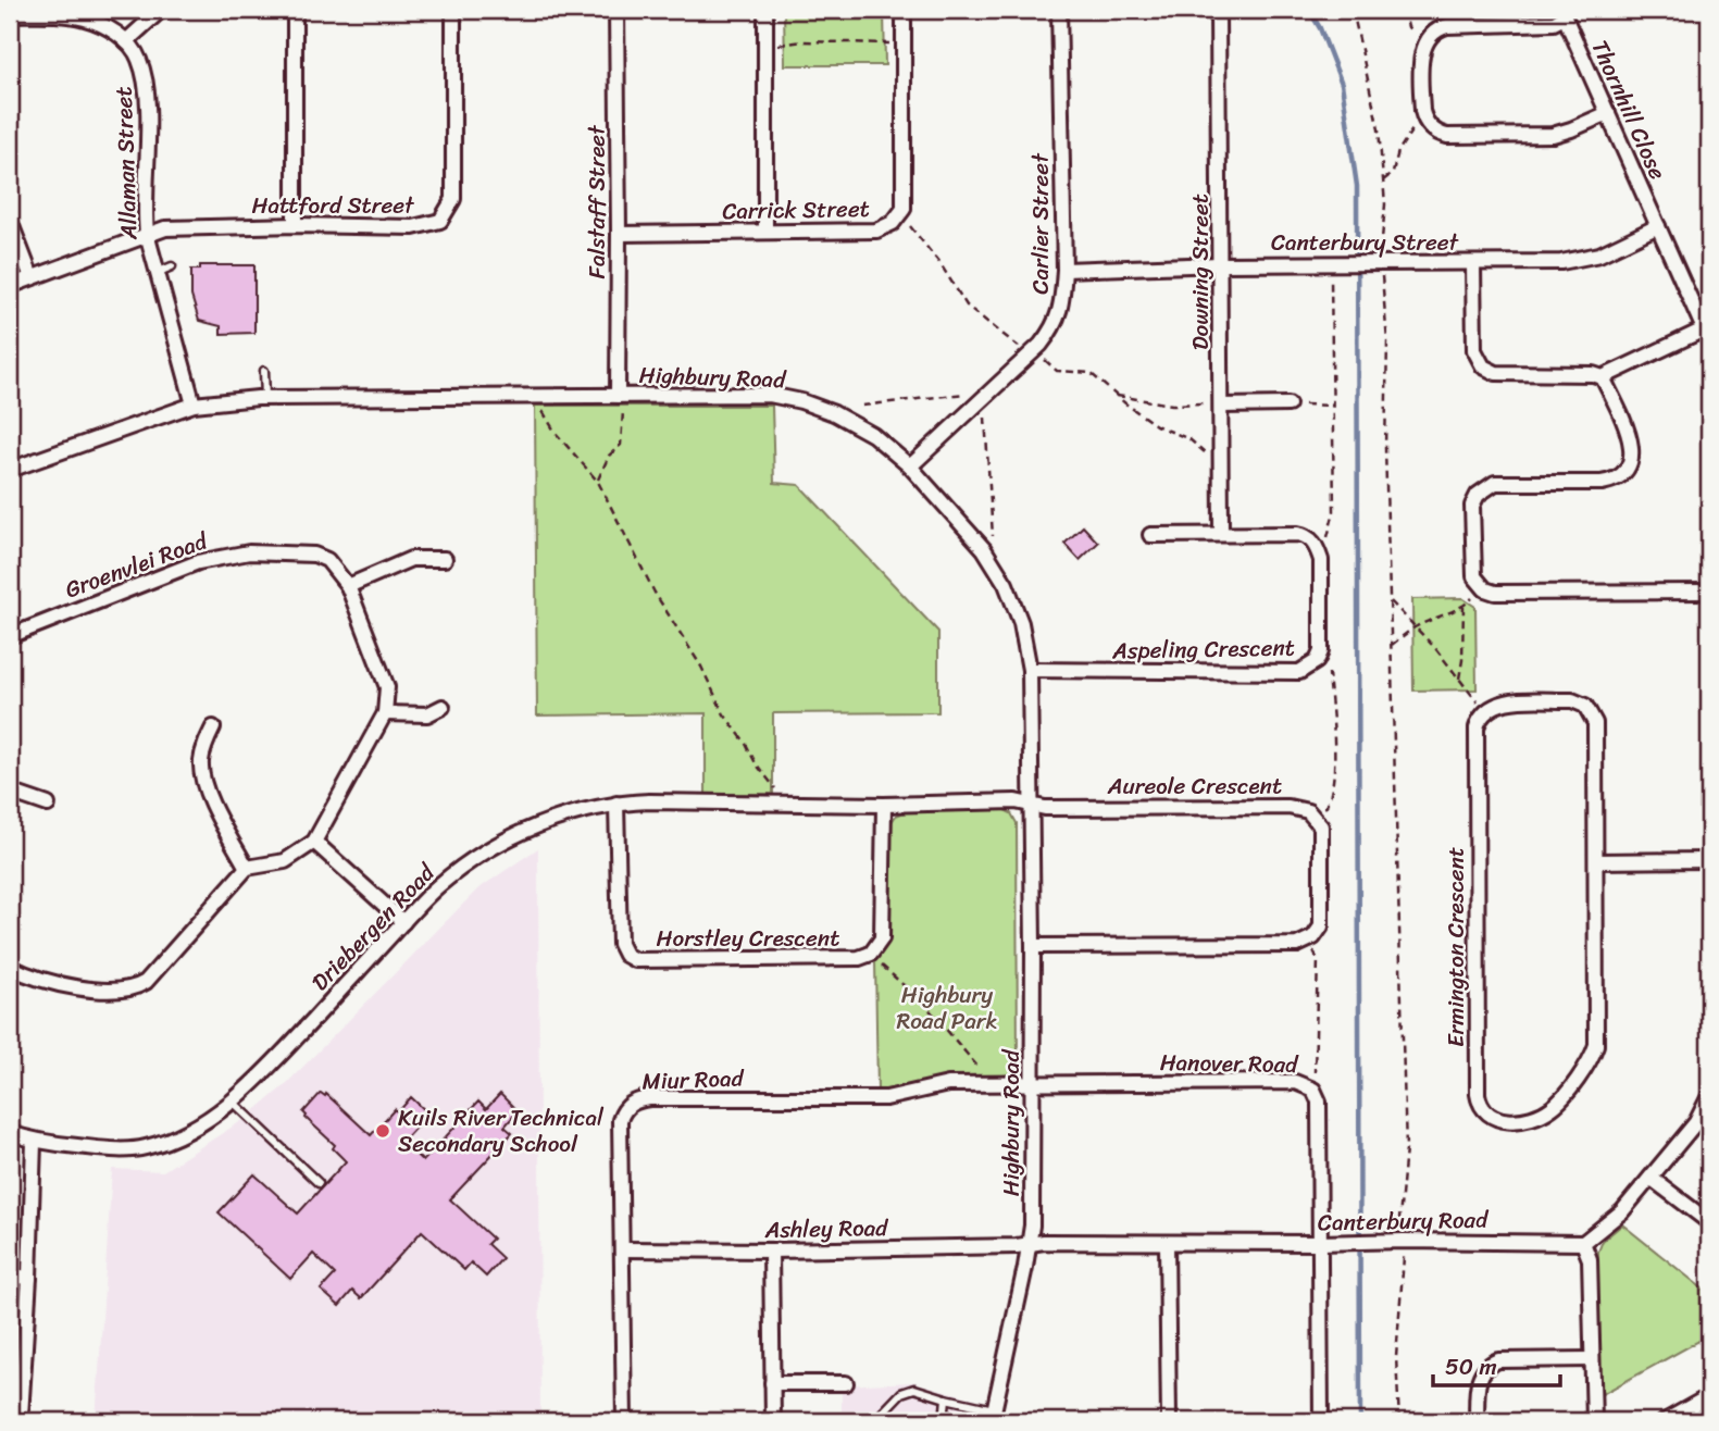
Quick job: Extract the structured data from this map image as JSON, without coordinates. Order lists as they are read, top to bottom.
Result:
{
  "streets": {
    "street": [
      "Thornhill Close",
      "Allaman Street",
      "Falstaff Street",
      "Hattford Street",
      "Carrick Street",
      "Carlier Street",
      "Canterbury Street",
      "Downing Street",
      "Highbury Road",
      "Groenvlei Road",
      "Aspeling Crescent",
      "Aureole Crescent",
      "Driebergen Road",
      "Horstley Crescent",
      "Ermington Crescent",
      "Hanover Road",
      "Miur Road",
      "Canterbury Road",
      "Ashley Road"
    ]
  },
  "crossings": [
    ["Thornhill Close", "Canterbury Street"],
    ["Allaman Street", "Hattford Street"],
    ["Allaman Street", "Highbury Road"],
    ["Falstaff Street", "Carrick Street"],
    ["Falstaff Street", "Highbury Road"],
    ["Carlier Street", "Canterbury Street"],
    ["Carlier Street", "Highbury Road"],
    ["Canterbury Street", "Downing Street"],
    ["Highbury Road", "Aspeling Crescent"],
    ["Highbury Road", "Aureole Crescent"],
    ["Highbury Road", "Driebergen Road"],
    ["Highbury Road", "Hanover Road"],
    ["Highbury Road", "Miur Road"],
    ["Highbury Road", "Canterbury Road"],
    ["Highbury Road", "Ashley Road"],
    ["Aureole Crescent", "Driebergen Road"],
    ["Driebergen Road", "Horstley Crescent"],
    ["Hanover Road", "Miur Road"],
    ["Hanover Road", "Canterbury Road"],
    ["Miur Road", "Ashley Road"],
    ["Canterbury Road", "Ashley Road"]
  ],
  "parks": ["Highbury Road Park"],
  "places": ["Kuils River Technical Secondary School"],
  "scale_bar": "50 m"
}
